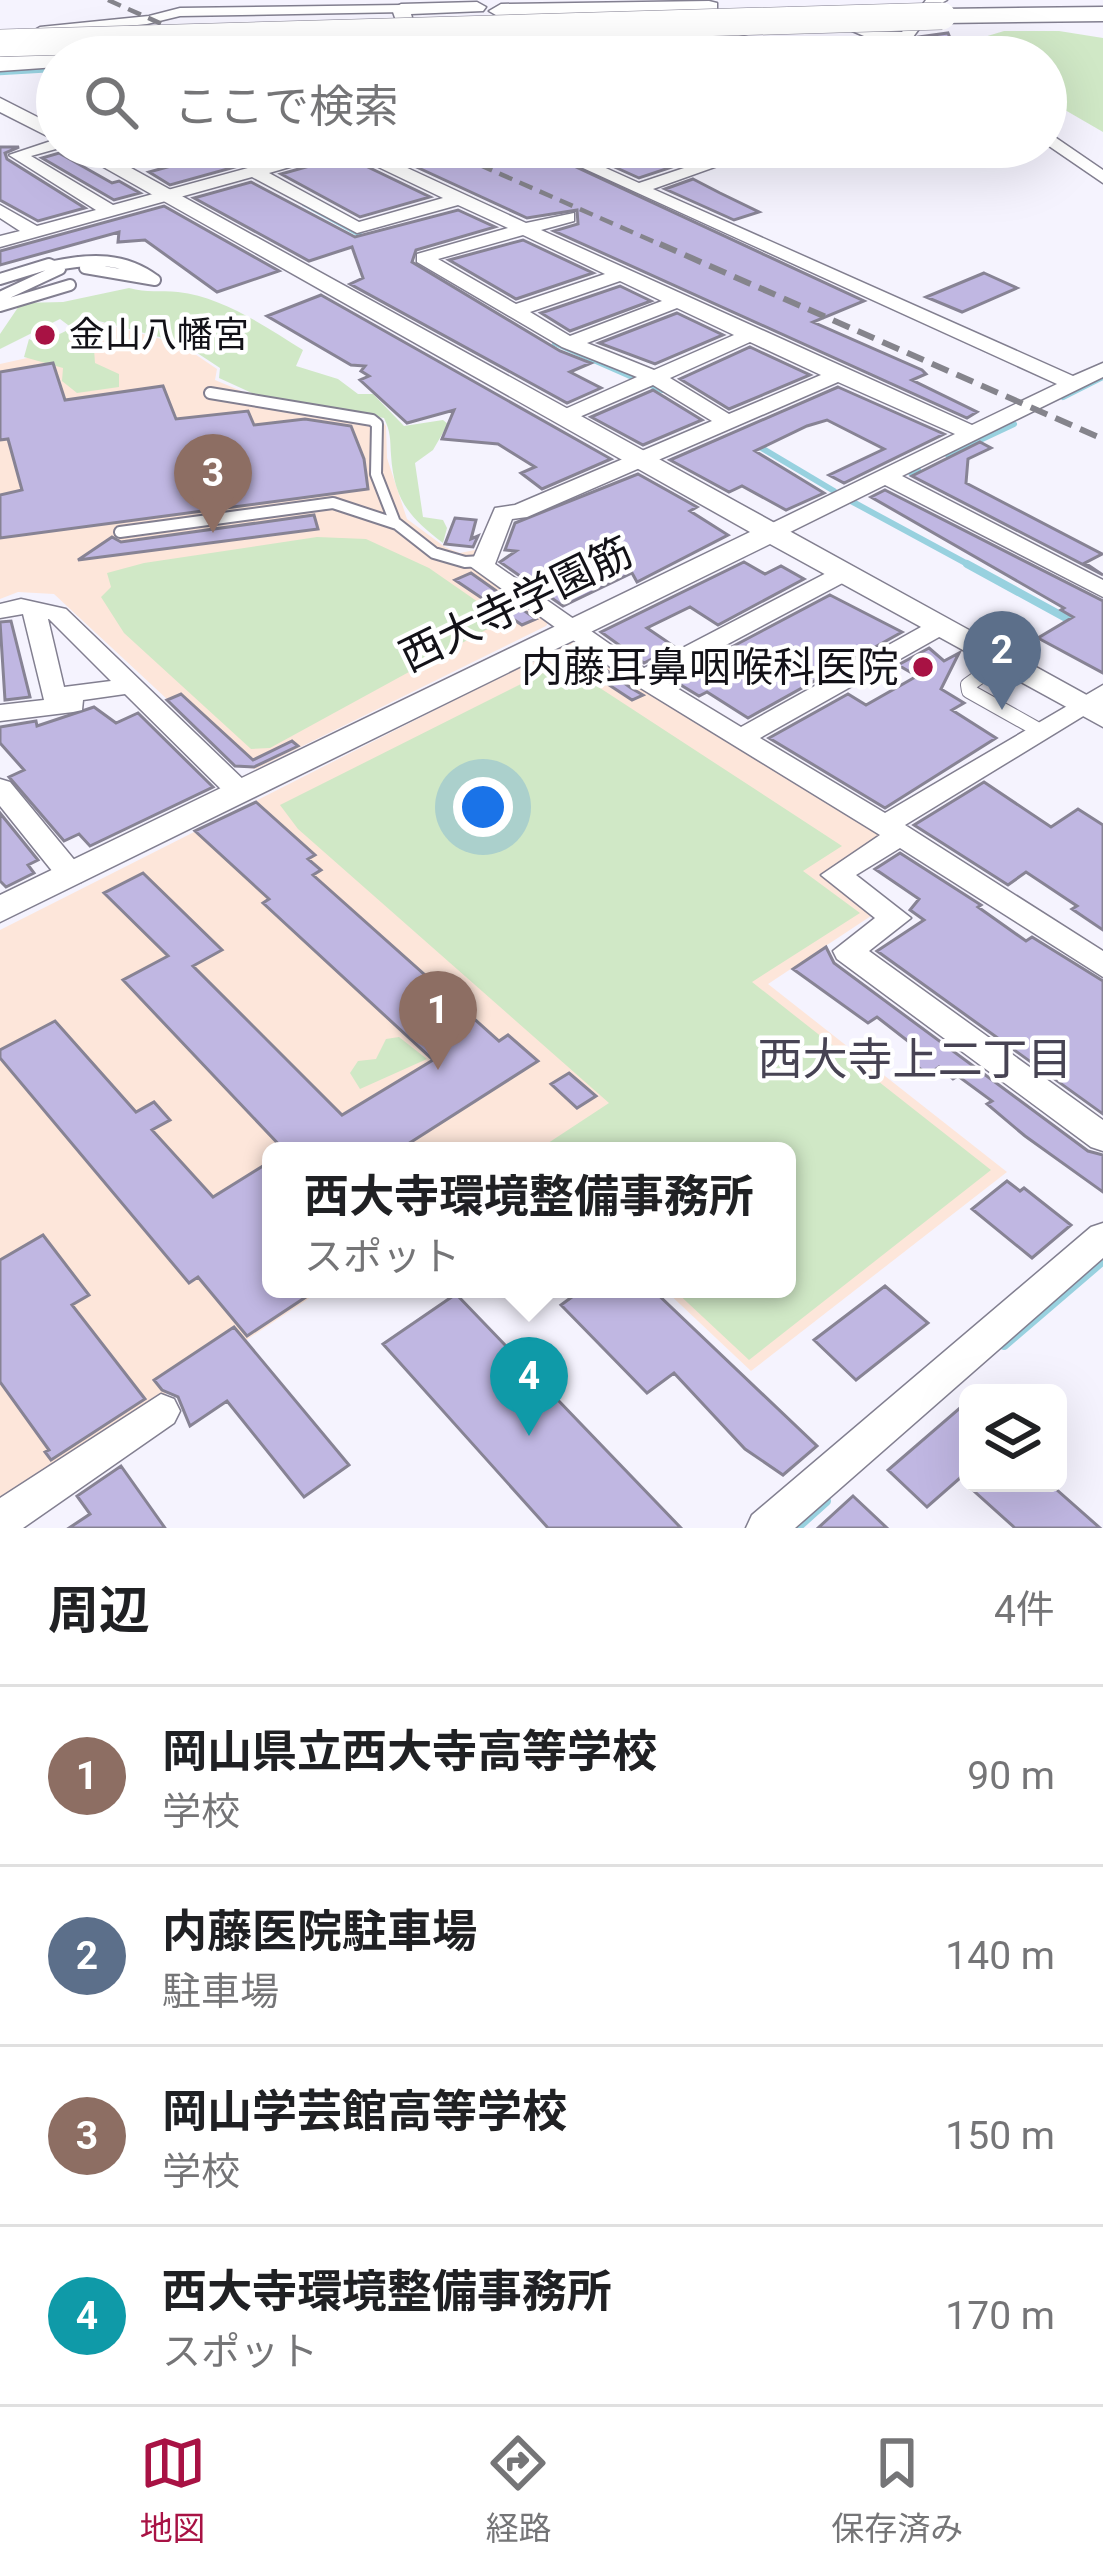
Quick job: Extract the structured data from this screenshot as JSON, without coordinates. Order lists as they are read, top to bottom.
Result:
{
  "streets": {
    "street": ["西大寺学園筋"]
  },
  "districts": ["西大寺上二丁目"],
  "places": ["金山八幡宮", "内藤耳鼻咽喉科医院"],
  "page": {
    "search": "ここで検索",
    "pins": [
      "3",
      "2",
      "1",
      "4"
    ],
    "popup": ["西大寺環境整備事務所", "スポット"],
    "heading": ["周辺", "4件"],
    "list": [
      {
        "mark": "1",
        "name": "岡山県立西大寺高等学校",
        "note": "学校",
        "value": "90 m"
      },
      {
        "mark": "2",
        "name": "内藤医院駐車場",
        "note": "駐車場",
        "value": "140 m"
      },
      {
        "mark": "3",
        "name": "岡山学芸館高等学校",
        "note": "学校",
        "value": "150 m"
      },
      {
        "mark": "4",
        "name": "西大寺環境整備事務所",
        "note": "スポット",
        "value": "170 m"
      }
    ],
    "nav": ["地図", "経路", "保存済み"]
  }
}
